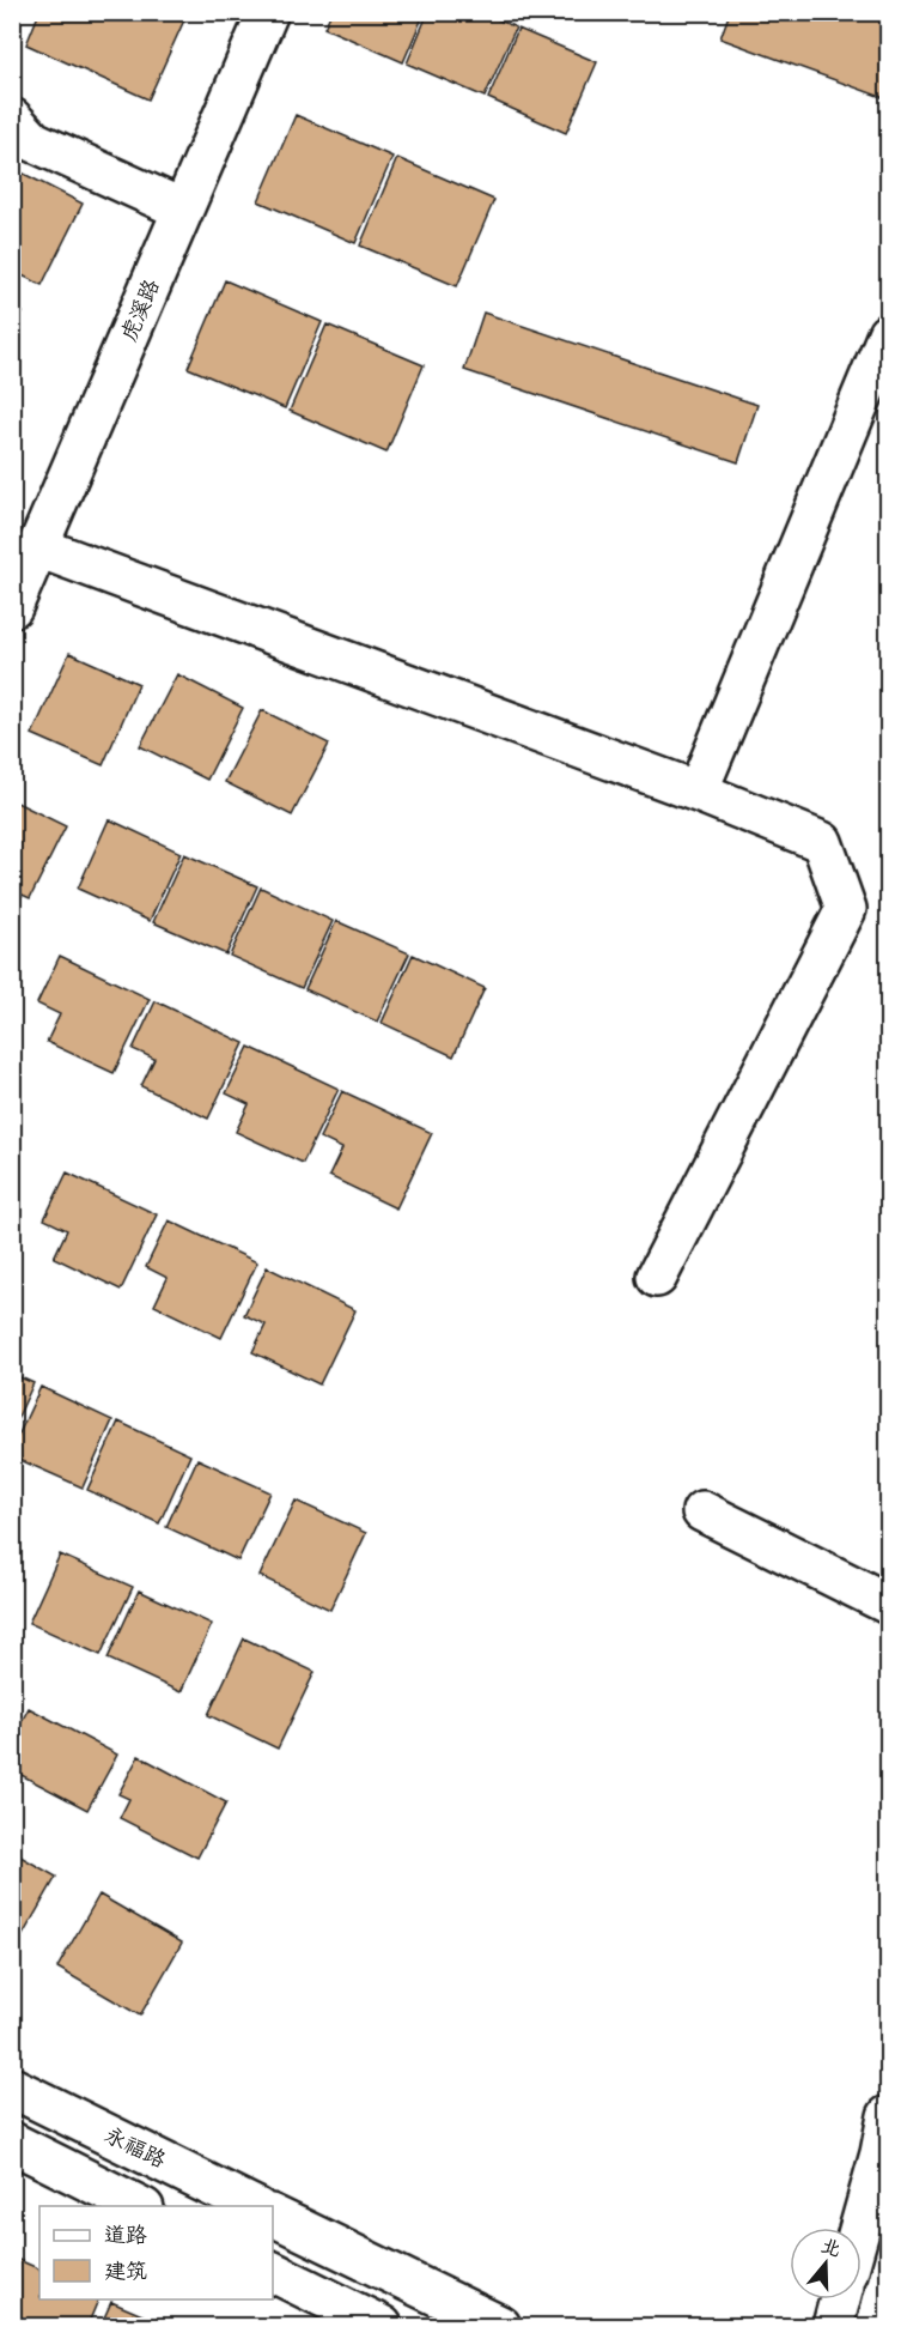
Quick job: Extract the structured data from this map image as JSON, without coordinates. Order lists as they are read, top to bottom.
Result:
{
  "streets": {
    "street": ["虎溪路", "永福路"]
  },
  "legend": ["道路", "建筑"],
  "north": "top"
}
